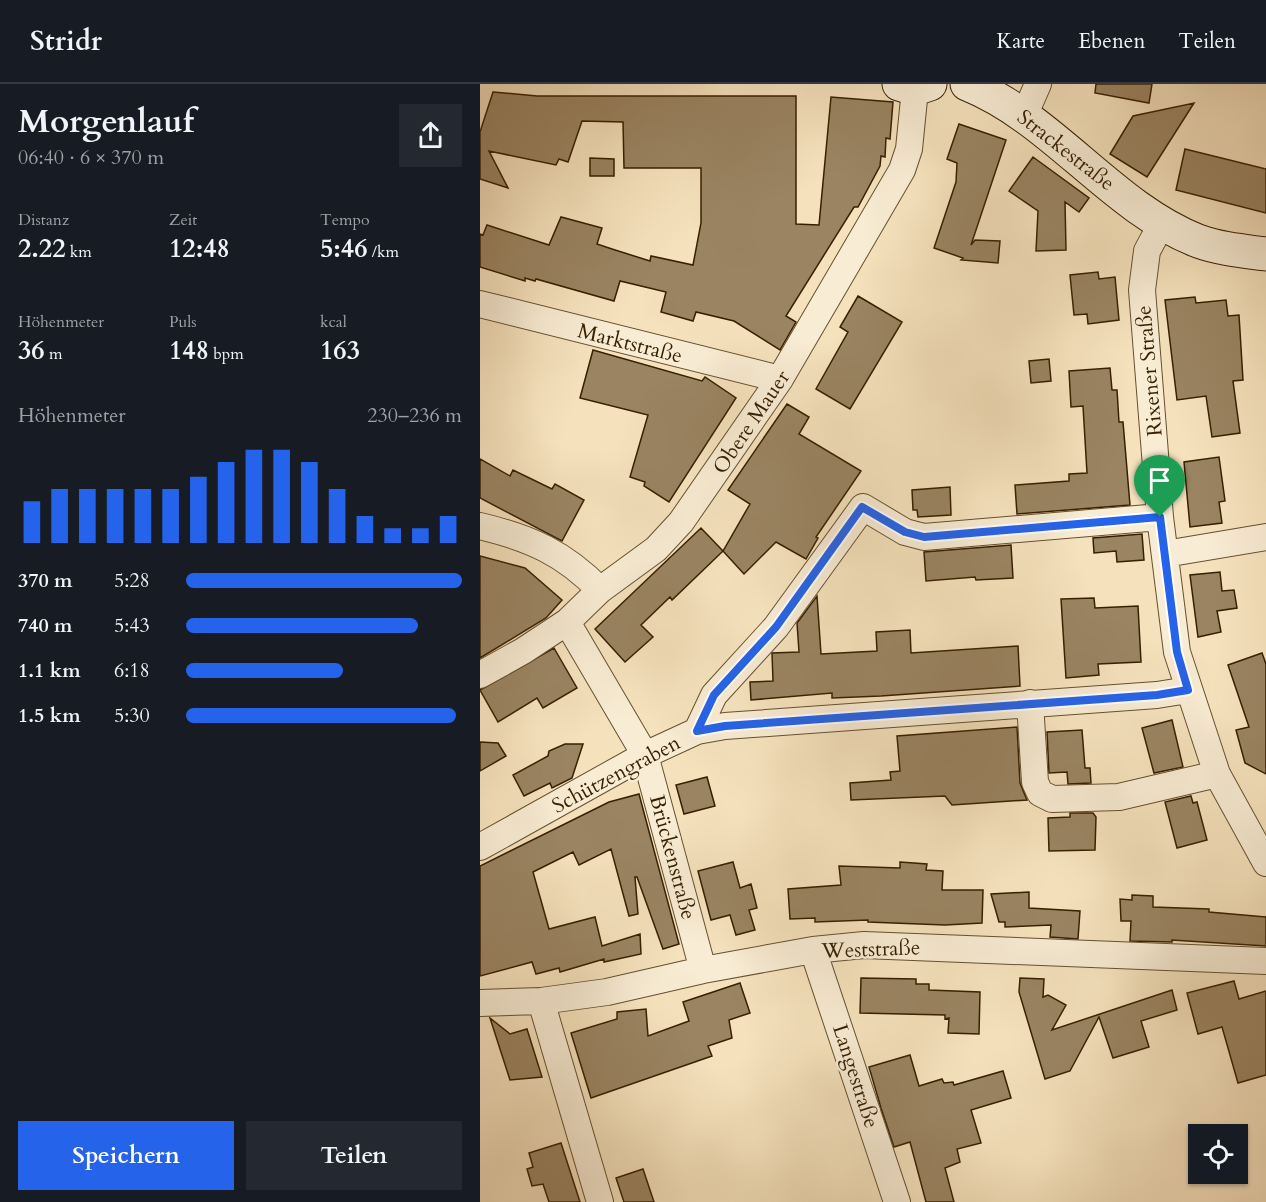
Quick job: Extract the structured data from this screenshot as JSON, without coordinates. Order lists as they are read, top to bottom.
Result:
{
  "streets": {
    "street": [
      "Strackestraße",
      "Marktstraße",
      "Rixener Straße",
      "Obere Mauer",
      "Schützengraben",
      "Brückenstraße",
      "Weststraße",
      "Langestraße"
    ]
  },
  "crossings": [
    ["Strackestraße", "Rixener Straße"],
    ["Marktstraße", "Obere Mauer"],
    ["Rixener Straße", "Schützengraben"],
    ["Obere Mauer", "Brückenstraße"],
    ["Schützengraben", "Brückenstraße"],
    ["Brückenstraße", "Weststraße"],
    ["Weststraße", "Langestraße"]
  ],
  "page": {
    "header": "Stridr",
    "nav": ["Karte", "Ebenen", "Teilen"],
    "heading": ["Morgenlauf", "06:40 · 6 × 370 m"],
    "stats": [
      ["Distanz", "2.22 km"],
      ["Zeit", "12:48"],
      ["Tempo", "5:46 /km"],
      ["Höhenmeter", "36 m"],
      ["Puls", "148 bpm"],
      ["kcal", "163"]
    ],
    "chart": ["Höhenmeter", "230–236 m"],
    "list": [
      {
        "name": "370 m",
        "note": "5:28"
      },
      {
        "name": "740 m",
        "note": "5:43"
      },
      {
        "name": "1.1 km",
        "note": "6:18"
      },
      {
        "name": "1.5 km",
        "note": "5:30"
      }
    ],
    "buttons": ["Speichern", "Teilen"]
  }
}
